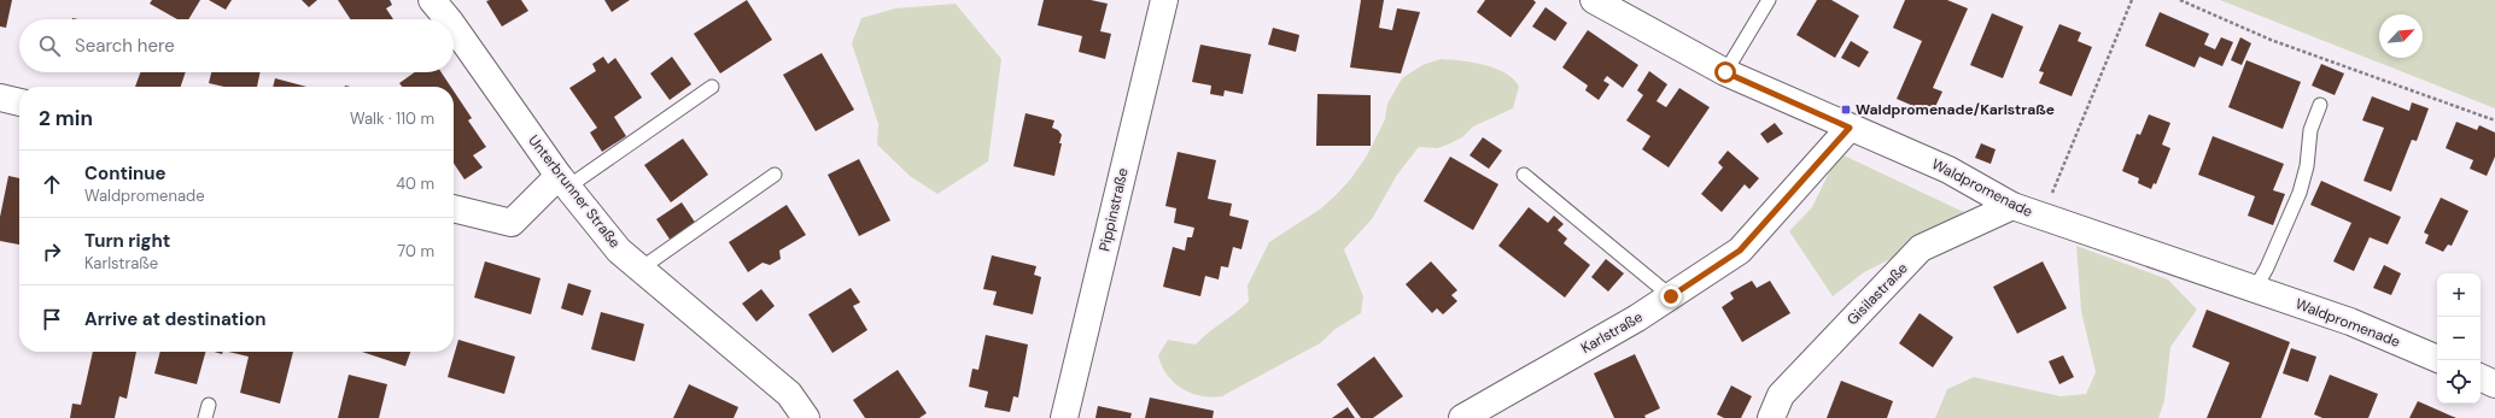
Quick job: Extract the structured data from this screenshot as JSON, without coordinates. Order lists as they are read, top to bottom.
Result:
{
  "streets": {
    "street": [
      "Waldpromenade",
      "Unterbrunner Straße",
      "Pippinstraße",
      "Gisilastraße",
      "Karlstraße"
    ]
  },
  "crossings": [
    ["Waldpromenade", "Gisilastraße"],
    ["Waldpromenade", "Karlstraße"]
  ],
  "places": {
    "transit": ["Waldpromenade/Karlstraße"]
  },
  "north": "top right",
  "page": {
    "search": "Search here",
    "heading": ["2 min", "Walk · 110 m"],
    "list": [
      ["Continue", "Waldpromenade", "40 m"],
      ["Turn right", "Karlstraße", "70 m"],
      "Arrive at destination"
    ],
    "map_buttons": ["+", "−"]
  }
}
